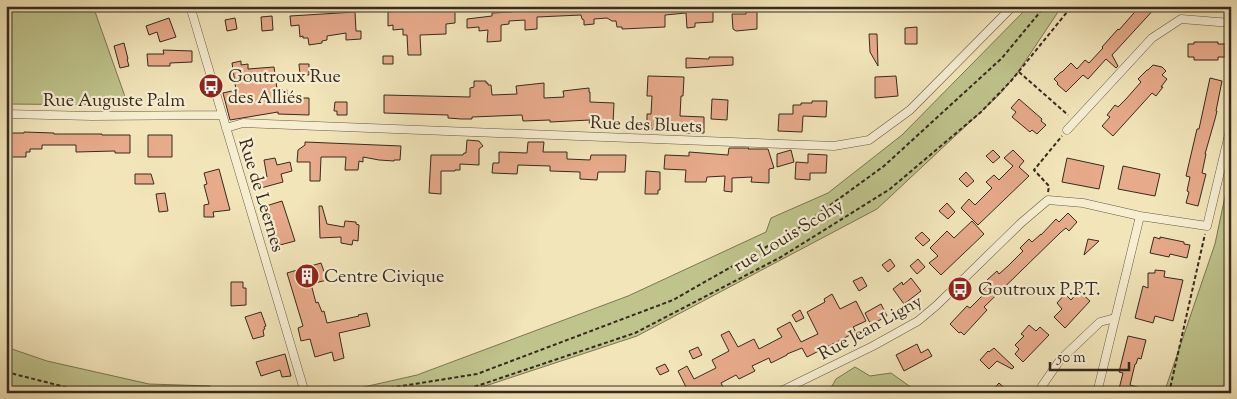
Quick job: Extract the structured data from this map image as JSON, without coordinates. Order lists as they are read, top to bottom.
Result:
{
  "streets": {
    "street": [
      "Rue Auguste Palm",
      "Rue des Bluets",
      "Rue de Leernes",
      "Rue Jean Ligny"
    ],
    "path": ["rue Louis Scohy"]
  },
  "crossings": [
    ["Rue Auguste Palm", "Rue de Leernes"],
    ["Rue des Bluets", "Rue de Leernes"]
  ],
  "places": {
    "bus stop": ["Goutroux Rue des Alliés", "Goutroux P.P.T."],
    "building": ["Centre Civique"]
  },
  "scale_bar": "50 m"
}
